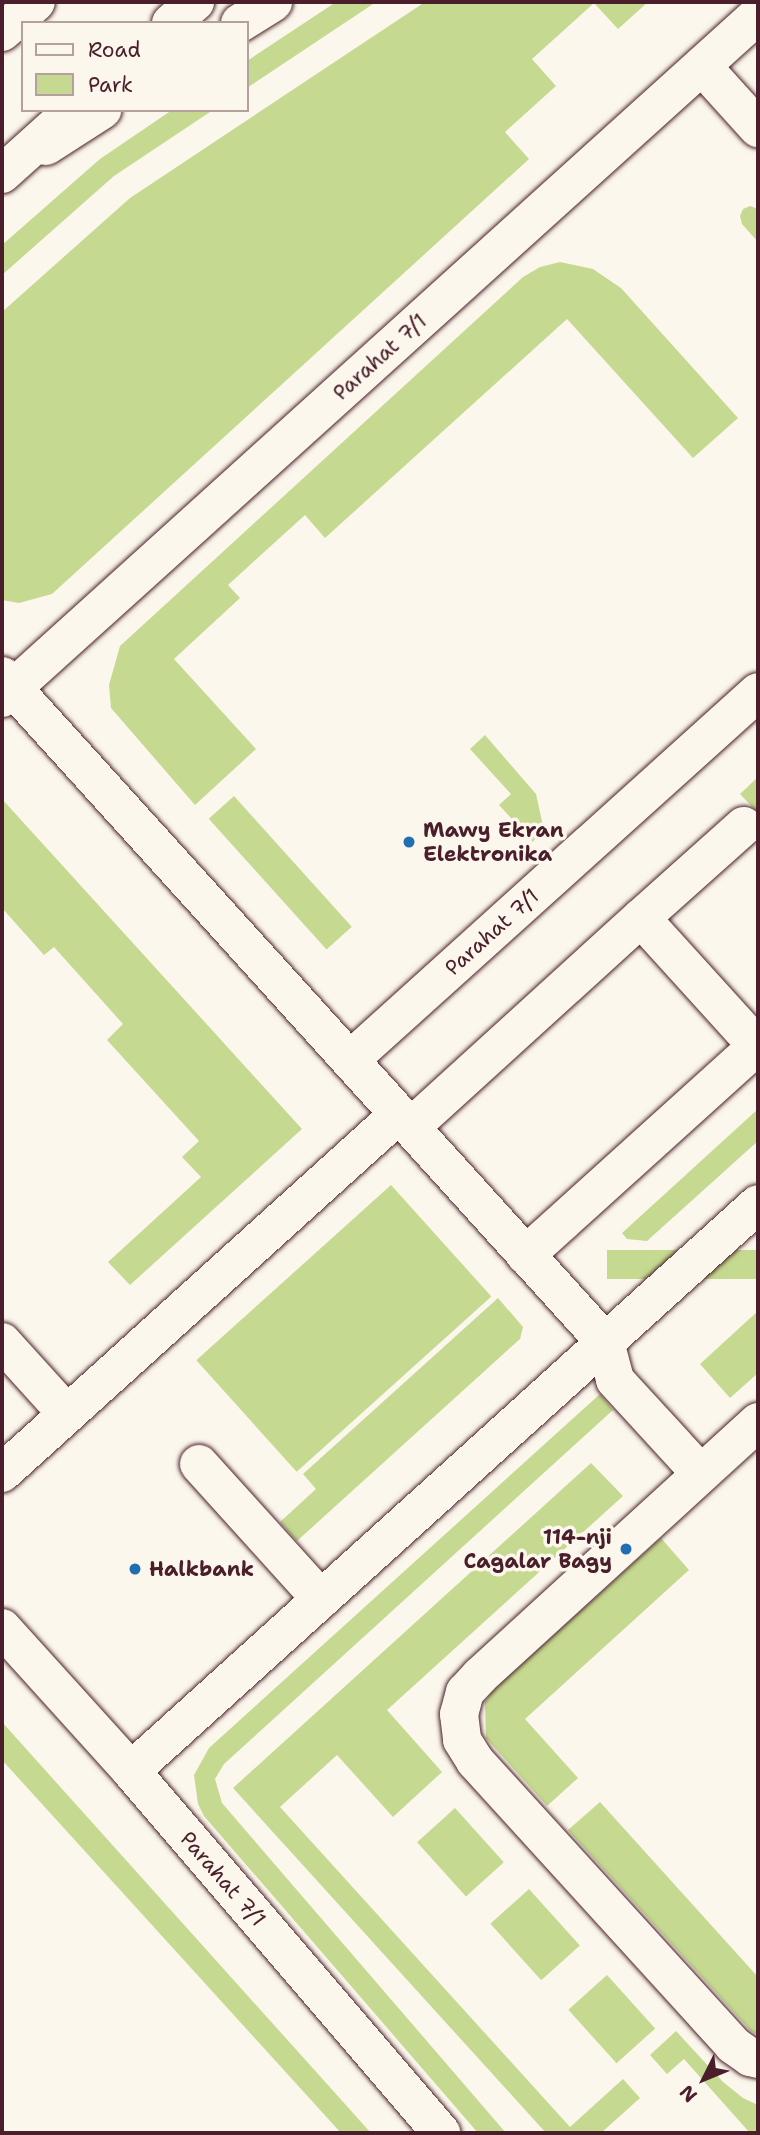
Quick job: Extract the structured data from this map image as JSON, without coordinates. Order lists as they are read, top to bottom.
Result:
{
  "streets": {
    "street": ["Parahat 7/1"]
  },
  "places": ["Mawy Ekran Elektronika", "114-nji Cagalar Bagy", "Halkbank"],
  "legend": ["Road", "Park"],
  "north": "bottom left"
}
